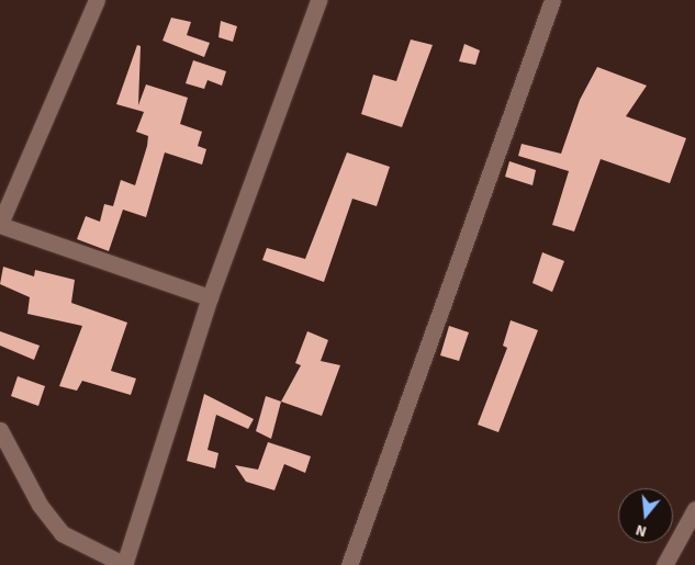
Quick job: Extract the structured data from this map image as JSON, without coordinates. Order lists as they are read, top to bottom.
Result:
{
  "north": "bottom"
}
